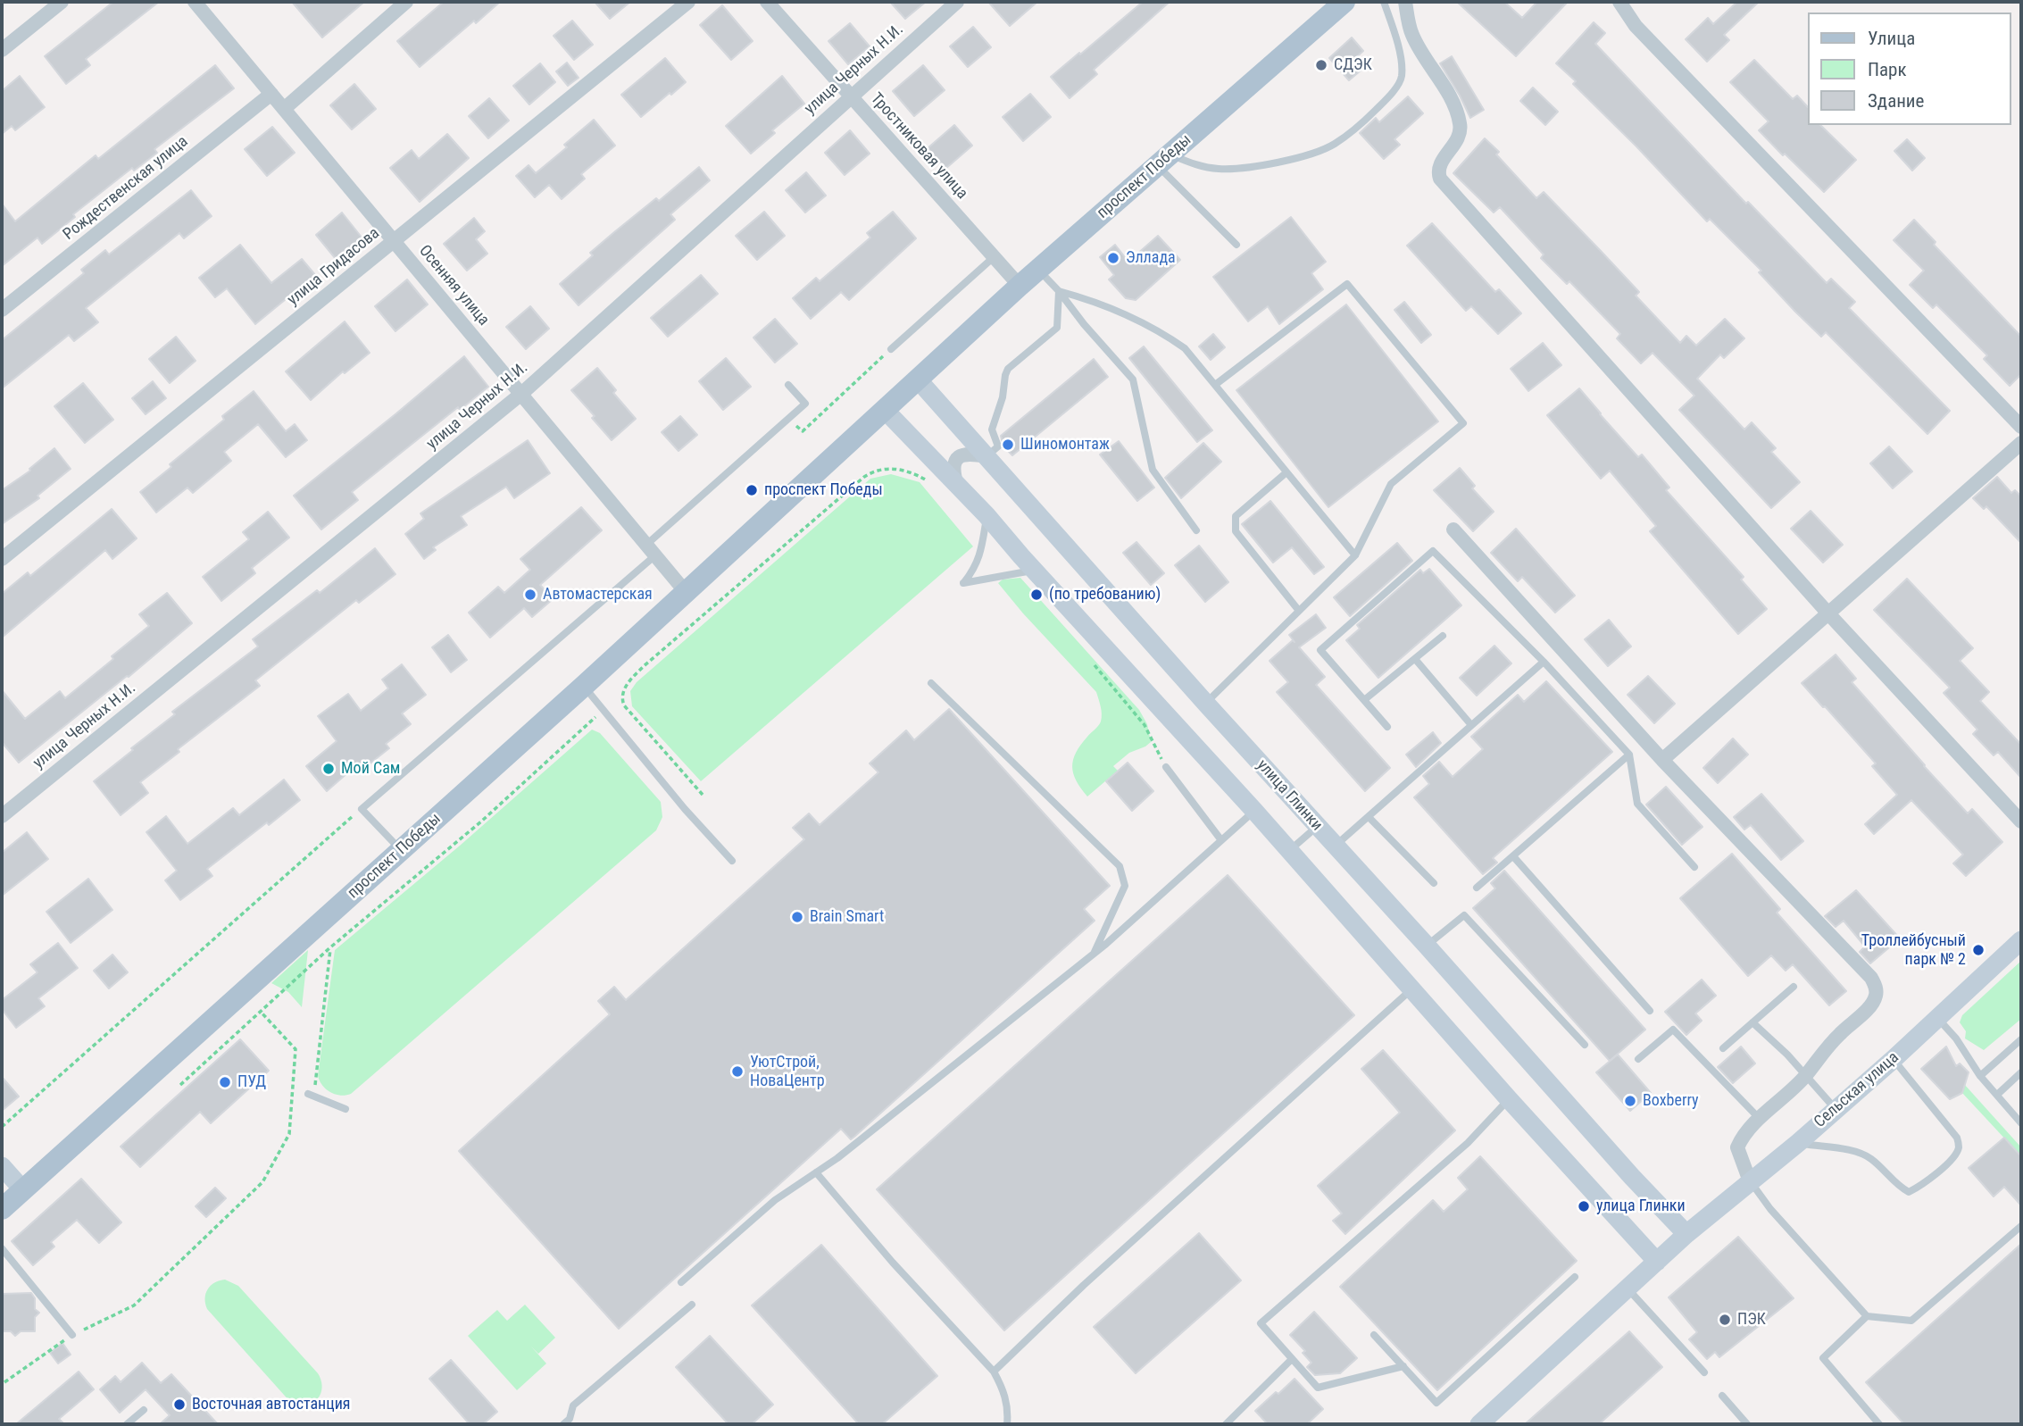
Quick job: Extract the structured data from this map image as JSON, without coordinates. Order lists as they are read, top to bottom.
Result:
{
  "streets": {
    "main road": ["проспект Победы", "улица Глинки", "Сельская улица"],
    "street": [
      "улица Черных Н.И.",
      "Тростниковая улица",
      "Рождественская улица",
      "улица Гридасова",
      "Осенняя улица"
    ]
  },
  "crossings": [
    ["улица Черных Н.И.", "Тростниковая улица"],
    ["улица Черных Н.И.", "Осенняя улица"],
    ["Тростниковая улица", "проспект Победы"],
    ["проспект Победы", "Осенняя улица"],
    ["проспект Победы", "улица Глинки"],
    ["Рождественская улица", "Осенняя улица"],
    ["улица Гридасова", "Осенняя улица"],
    ["улица Глинки", "Сельская улица"]
  ],
  "places": [
    "СДЭК",
    "Эллада",
    "Шиномонтаж",
    "проспект Победы",
    "Автомастерская",
    "(по требованию)",
    "Мой Сам",
    "Brain Smart",
    "Троллейбусный парк № 2",
    "УютСтрой, НоваЦентр",
    "ПУД",
    "Boxberry",
    "улица Глинки",
    "ПЭК",
    "Восточная автостанция"
  ],
  "legend": ["Улица", "Парк", "Здание"]
}
